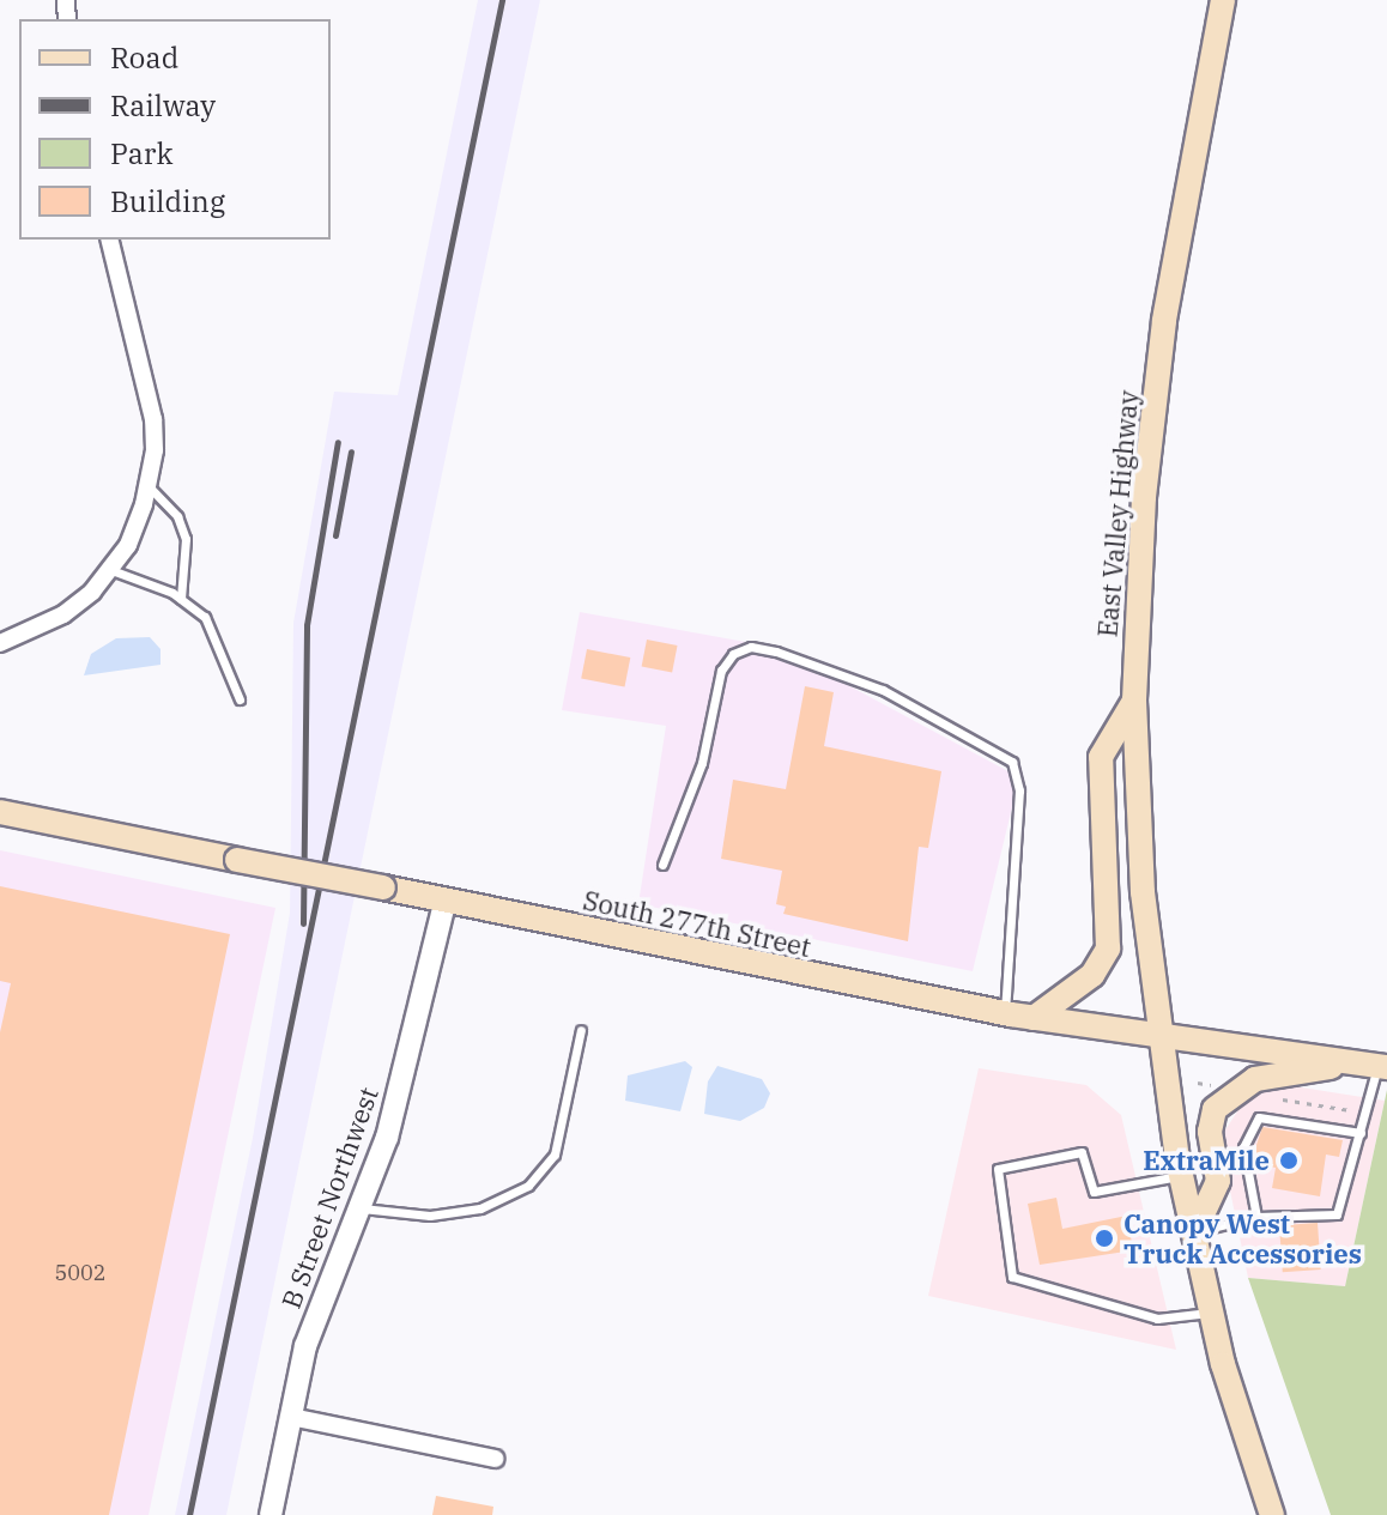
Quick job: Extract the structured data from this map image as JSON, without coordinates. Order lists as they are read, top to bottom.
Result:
{
  "streets": {
    "main road": ["East Valley Highway", "South 277th Street"],
    "street": ["B Street Northwest"]
  },
  "crossings": [
    ["East Valley Highway", "South 277th Street"],
    ["South 277th Street", "B Street Northwest"]
  ],
  "places": ["ExtraMile", "Canopy West Truck Accessories"],
  "house_numbers": ["5002"],
  "legend": [
    "Road",
    "Railway",
    "Park",
    "Building"
  ]
}
